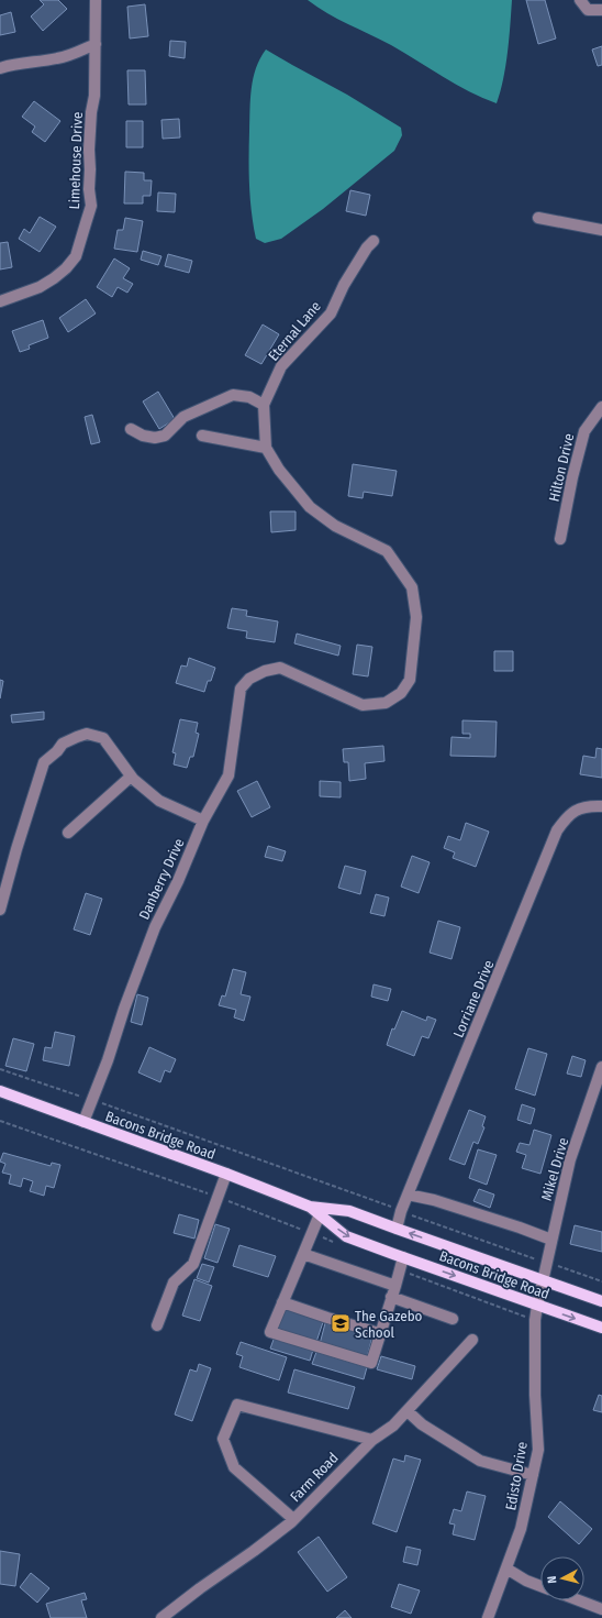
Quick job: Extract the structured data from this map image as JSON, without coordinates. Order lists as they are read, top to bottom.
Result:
{
  "streets": {
    "main road": ["Bacons Bridge Road"],
    "street": [
      "Limehouse Drive",
      "Eternal Lane",
      "Hilton Drive",
      "Danberry Drive",
      "Lorriane Drive",
      "Mikel Drive",
      "Edisto Drive",
      "Farm Road"
    ]
  },
  "crossings": [
    ["Eternal Lane", "Danberry Drive"],
    ["Danberry Drive", "Bacons Bridge Road"],
    ["Lorriane Drive", "Bacons Bridge Road"],
    ["Bacons Bridge Road", "Mikel Drive"],
    ["Bacons Bridge Road", "Edisto Drive"],
    ["Mikel Drive", "Edisto Drive"]
  ],
  "places": {
    "school or university": ["The Gazebo School"]
  },
  "north": "left"
}
